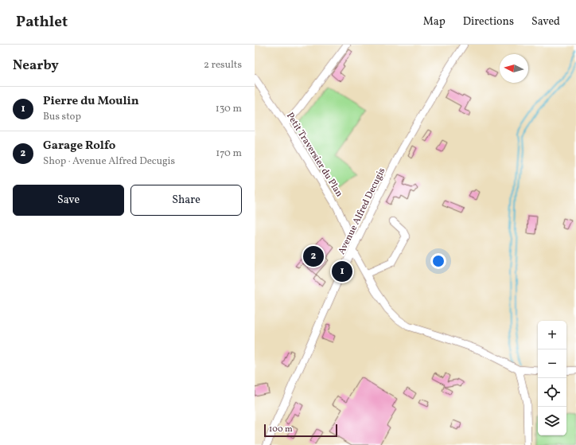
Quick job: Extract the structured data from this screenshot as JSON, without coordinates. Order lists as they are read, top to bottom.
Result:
{
  "streets": {
    "street": ["Petit Traversier du Plan", "Avenue Alfred Decugis"]
  },
  "crossings": [
    ["Petit Traversier du Plan", "Avenue Alfred Decugis"]
  ],
  "scale_bar": "100 m",
  "north": "left",
  "page": {
    "header": "Pathlet",
    "nav": ["Map", "Directions", "Saved"],
    "heading": ["Nearby", "2 results"],
    "list": [
      {
        "mark": "1",
        "name": "Pierre du Moulin",
        "note": "Bus stop",
        "value": "130 m"
      },
      {
        "mark": "2",
        "name": "Garage Rolfo",
        "note": "Shop · Avenue Alfred Decugis",
        "value": "170 m"
      }
    ],
    "buttons": ["Save", "Share"],
    "pins": ["2", "1"],
    "map_buttons": ["+", "−"],
    "scale": "100 m"
  }
}
